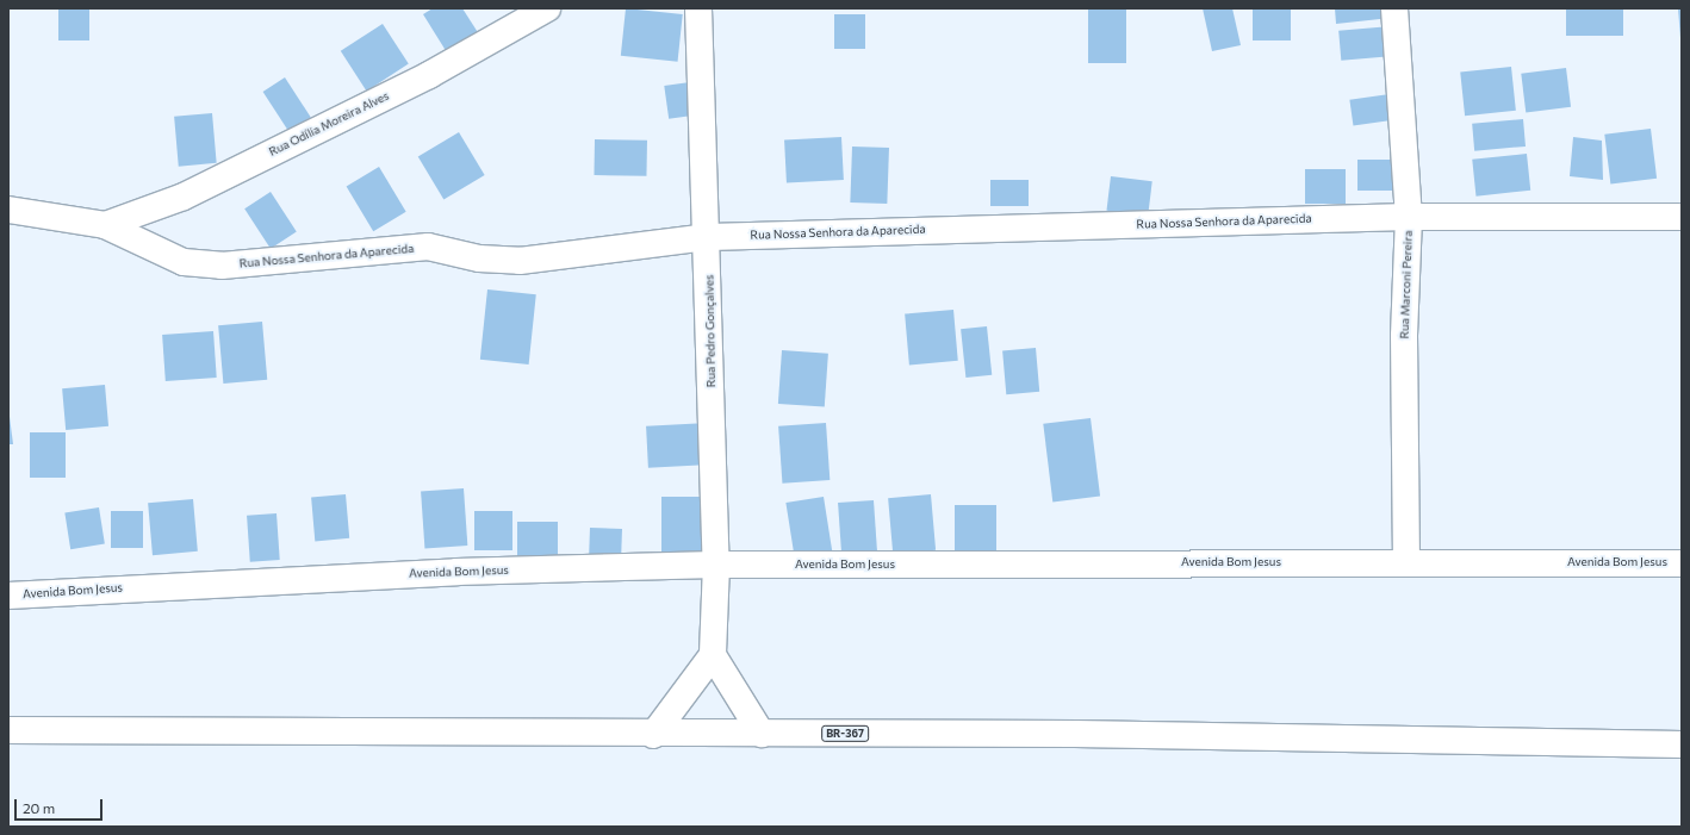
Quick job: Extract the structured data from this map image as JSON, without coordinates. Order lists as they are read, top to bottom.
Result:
{
  "streets": {
    "main road": [
      "Rua Odília Moreira Alves",
      "Rua Nossa Senhora da Aparecida",
      "Rua Marconi Pereira",
      "Rua Pedro Gonçalves",
      "Avenida Bom Jesus",
      "BR-367"
    ]
  },
  "crossings": [
    ["Rua Odília Moreira Alves", "Rua Nossa Senhora da Aparecida"],
    ["Rua Nossa Senhora da Aparecida", "Rua Marconi Pereira"],
    ["Rua Nossa Senhora da Aparecida", "Rua Pedro Gonçalves"],
    ["Rua Marconi Pereira", "Avenida Bom Jesus"],
    ["Rua Pedro Gonçalves", "Avenida Bom Jesus"]
  ],
  "scale_bar": "20 m"
}
